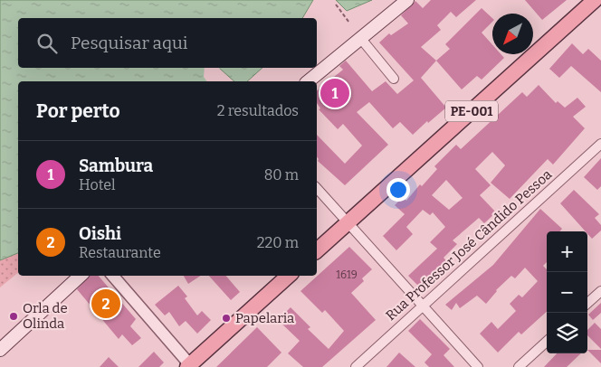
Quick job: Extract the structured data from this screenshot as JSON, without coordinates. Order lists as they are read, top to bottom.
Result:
{
  "streets": {
    "main road": ["PE-001"],
    "street": ["Rua Professor José Cândido Pessoa"]
  },
  "places": ["Orla de Olinda", "Papelaria"],
  "house_numbers": ["1619"],
  "north": "bottom left",
  "page": {
    "search": "Pesquisar aqui",
    "pins": ["1", "2"],
    "heading": ["Por perto", "2 resultados"],
    "list": [
      {
        "mark": "1",
        "name": "Sambura",
        "note": "Hotel",
        "value": "80 m"
      },
      {
        "mark": "2",
        "name": "Oishi",
        "note": "Restaurante",
        "value": "220 m"
      }
    ],
    "map_buttons": ["+", "−"]
  }
}
